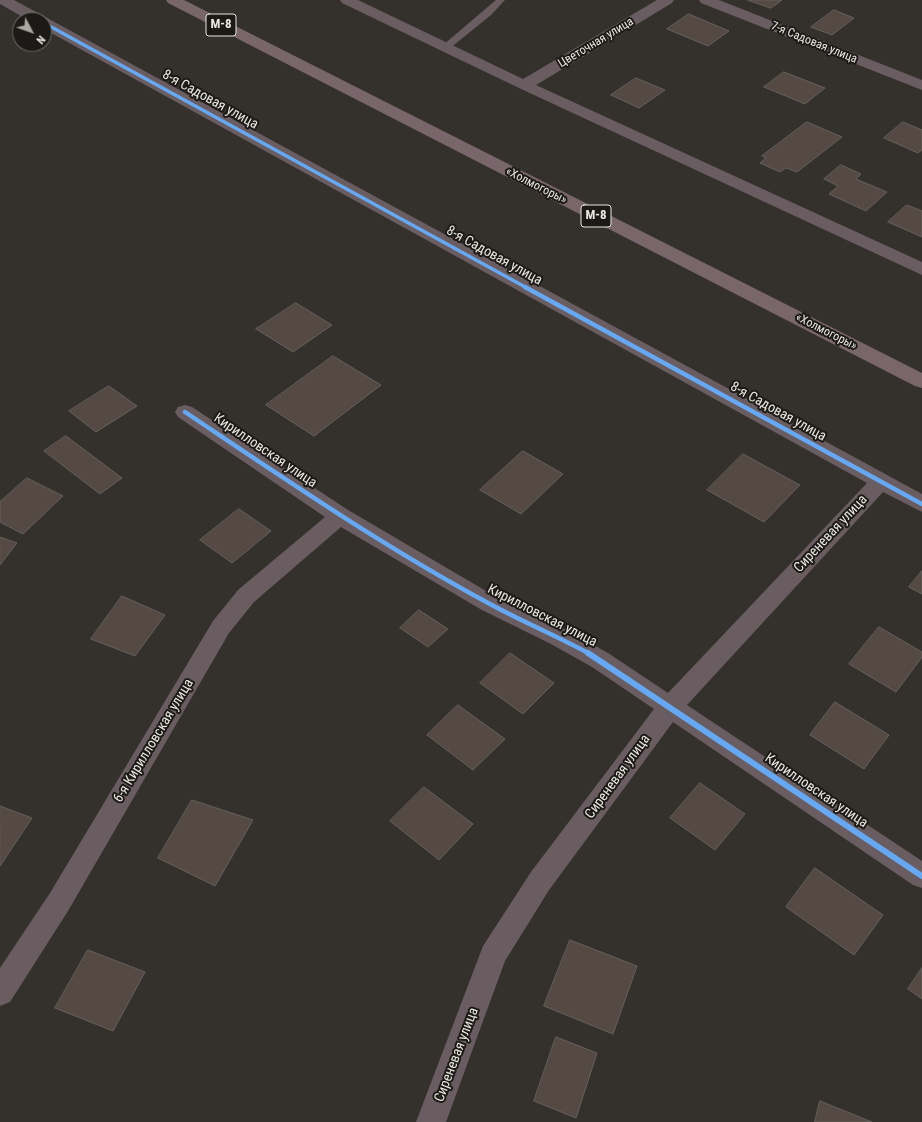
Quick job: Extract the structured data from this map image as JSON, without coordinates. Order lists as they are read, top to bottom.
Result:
{
  "streets": {
    "highway": ["М-8", "«Холмогоры»"],
    "street": [
      "Цветочная улица",
      "7-я Садовая улица",
      "8-я Садовая улица",
      "Кирилловская улица",
      "Сиреневая улица",
      "6-я Кирилловская улица"
    ]
  },
  "crossings": [
    ["8-я Садовая улица", "Сиреневая улица"],
    ["Кирилловская улица", "Сиреневая улица"],
    ["Кирилловская улица", "6-я Кирилловская улица"]
  ],
  "north": "bottom right"
}
